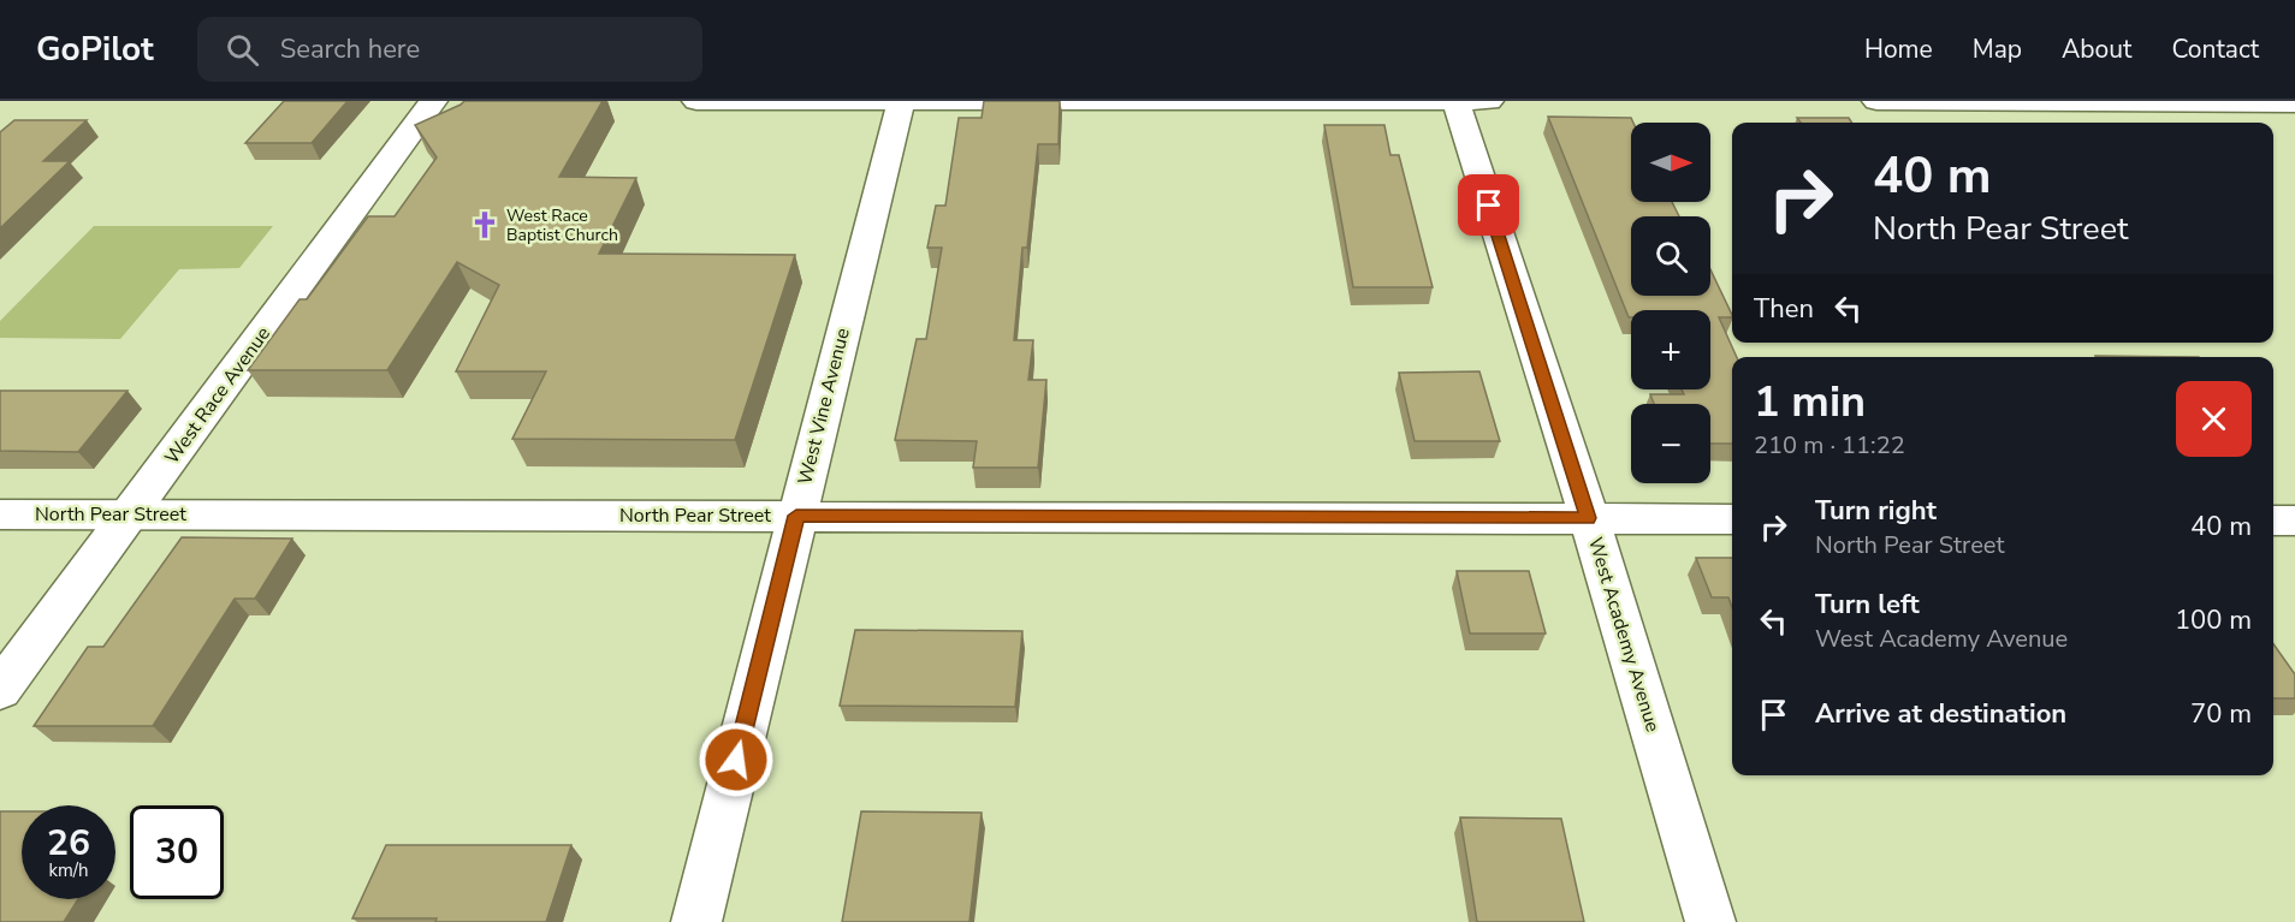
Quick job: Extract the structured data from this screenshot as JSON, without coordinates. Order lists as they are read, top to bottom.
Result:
{
  "streets": {
    "street": [
      "West Race Avenue",
      "West Vine Avenue",
      "North Pear Street",
      "West Academy Avenue"
    ]
  },
  "crossings": [
    ["West Race Avenue", "North Pear Street"],
    ["West Vine Avenue", "North Pear Street"],
    ["North Pear Street", "West Academy Avenue"]
  ],
  "places": {
    "church": ["West Race Baptist Church"]
  },
  "north": "right",
  "page": {
    "header": "GoPilot",
    "search": "Search here",
    "nav": [
      "Home",
      "Map",
      "About",
      "Contact"
    ],
    "map_buttons": ["+", "−"],
    "turn": ["40 m", "North Pear Street"],
    "then": "Then",
    "heading": ["1 min", "210 m · 11:22"],
    "list": [
      {
        "name": "Turn right",
        "note": "North Pear Street",
        "value": "40 m"
      },
      {
        "name": "Turn left",
        "note": "West Academy Avenue",
        "value": "100 m"
      },
      {
        "name": "Arrive at destination",
        "value": "70 m"
      }
    ],
    "speed": "26 km/h",
    "limit": "30"
  }
}
